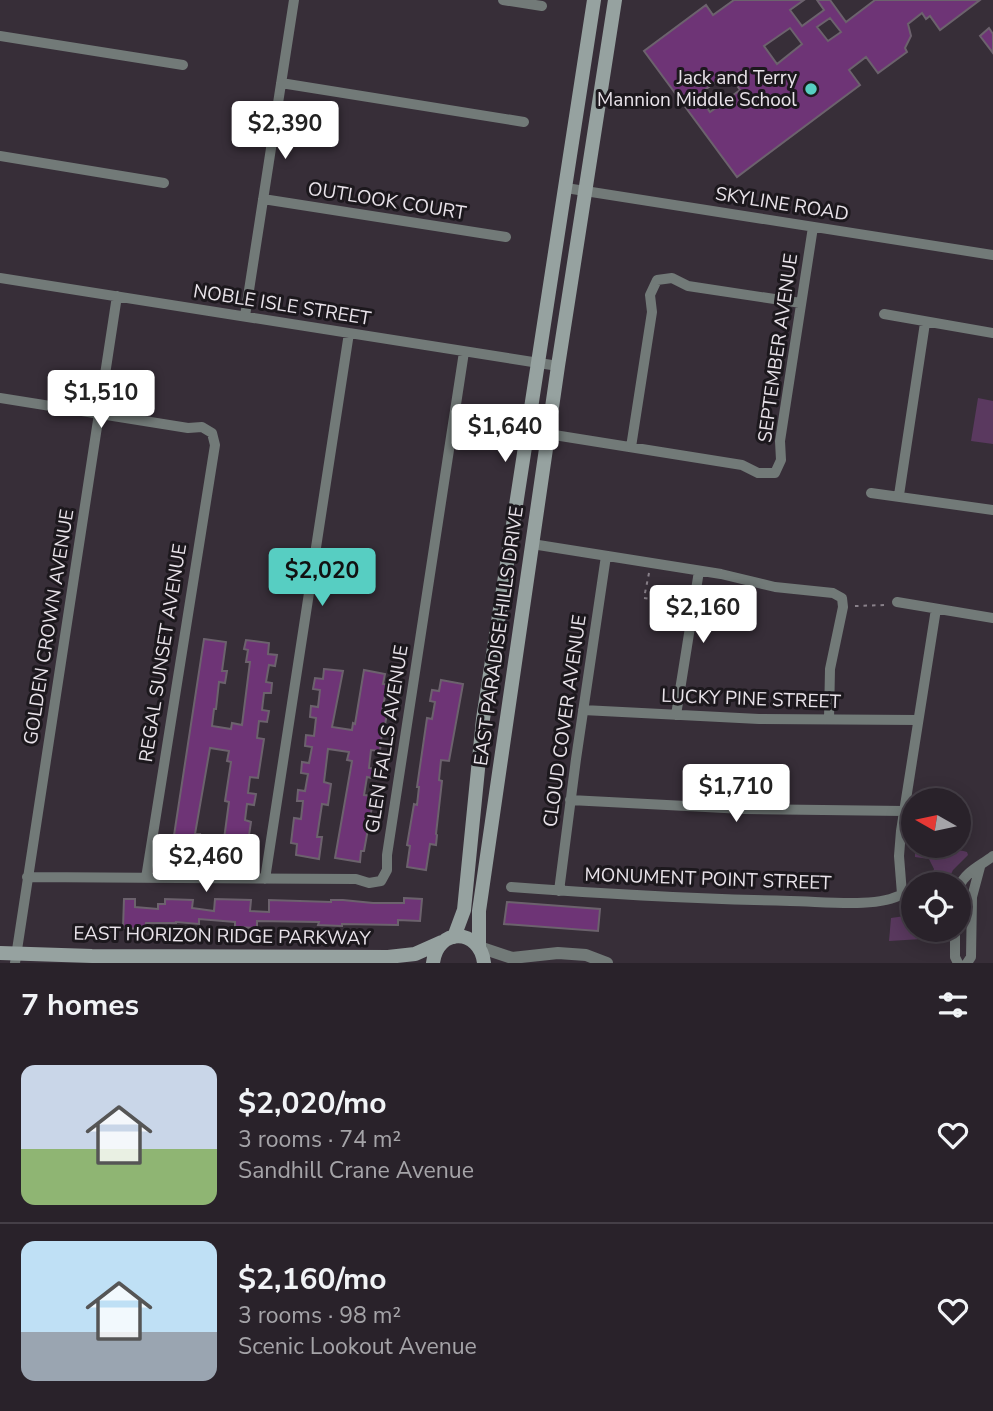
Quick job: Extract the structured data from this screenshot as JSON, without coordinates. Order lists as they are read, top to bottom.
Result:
{
  "streets": {
    "main road": ["EAST PARADISE HILLS DRIVE", "EAST HORIZON RIDGE PARKWAY"],
    "street": [
      "OUTLOOK COURT",
      "SKYLINE ROAD",
      "NOBLE ISLE STREET",
      "SEPTEMBER AVENUE",
      "GOLDEN CROWN AVENUE",
      "REGAL SUNSET AVENUE",
      "LUCKY PINE STREET",
      "CLOUD COVER AVENUE",
      "GLEN FALLS AVENUE",
      "MONUMENT POINT STREET"
    ]
  },
  "crossings": [
    ["SKYLINE ROAD", "SEPTEMBER AVENUE"],
    ["SKYLINE ROAD", "EAST PARADISE HILLS DRIVE"],
    ["NOBLE ISLE STREET", "GOLDEN CROWN AVENUE"],
    ["NOBLE ISLE STREET", "EAST PARADISE HILLS DRIVE"],
    ["NOBLE ISLE STREET", "GLEN FALLS AVENUE"],
    ["GOLDEN CROWN AVENUE", "REGAL SUNSET AVENUE"],
    ["GOLDEN CROWN AVENUE", "EAST HORIZON RIDGE PARKWAY"],
    ["EAST PARADISE HILLS DRIVE", "EAST HORIZON RIDGE PARKWAY"],
    ["LUCKY PINE STREET", "CLOUD COVER AVENUE"],
    ["CLOUD COVER AVENUE", "MONUMENT POINT STREET"]
  ],
  "places": ["Jack and Terry Mannion Middle School"],
  "north": "left",
  "page": {
    "price": [
      "$2,390",
      "$1,510",
      "$1,640",
      "$2,020",
      "$2,160",
      "$1,710",
      "$2,460"
    ],
    "heading": "7 homes",
    "list": [
      {
        "name": "$2,020/mo",
        "note": "3 rooms · 74 m² · Sandhill Crane Avenue"
      },
      {
        "name": "$2,160/mo",
        "note": "3 rooms · 98 m² · Scenic Lookout Avenue"
      }
    ]
  }
}
